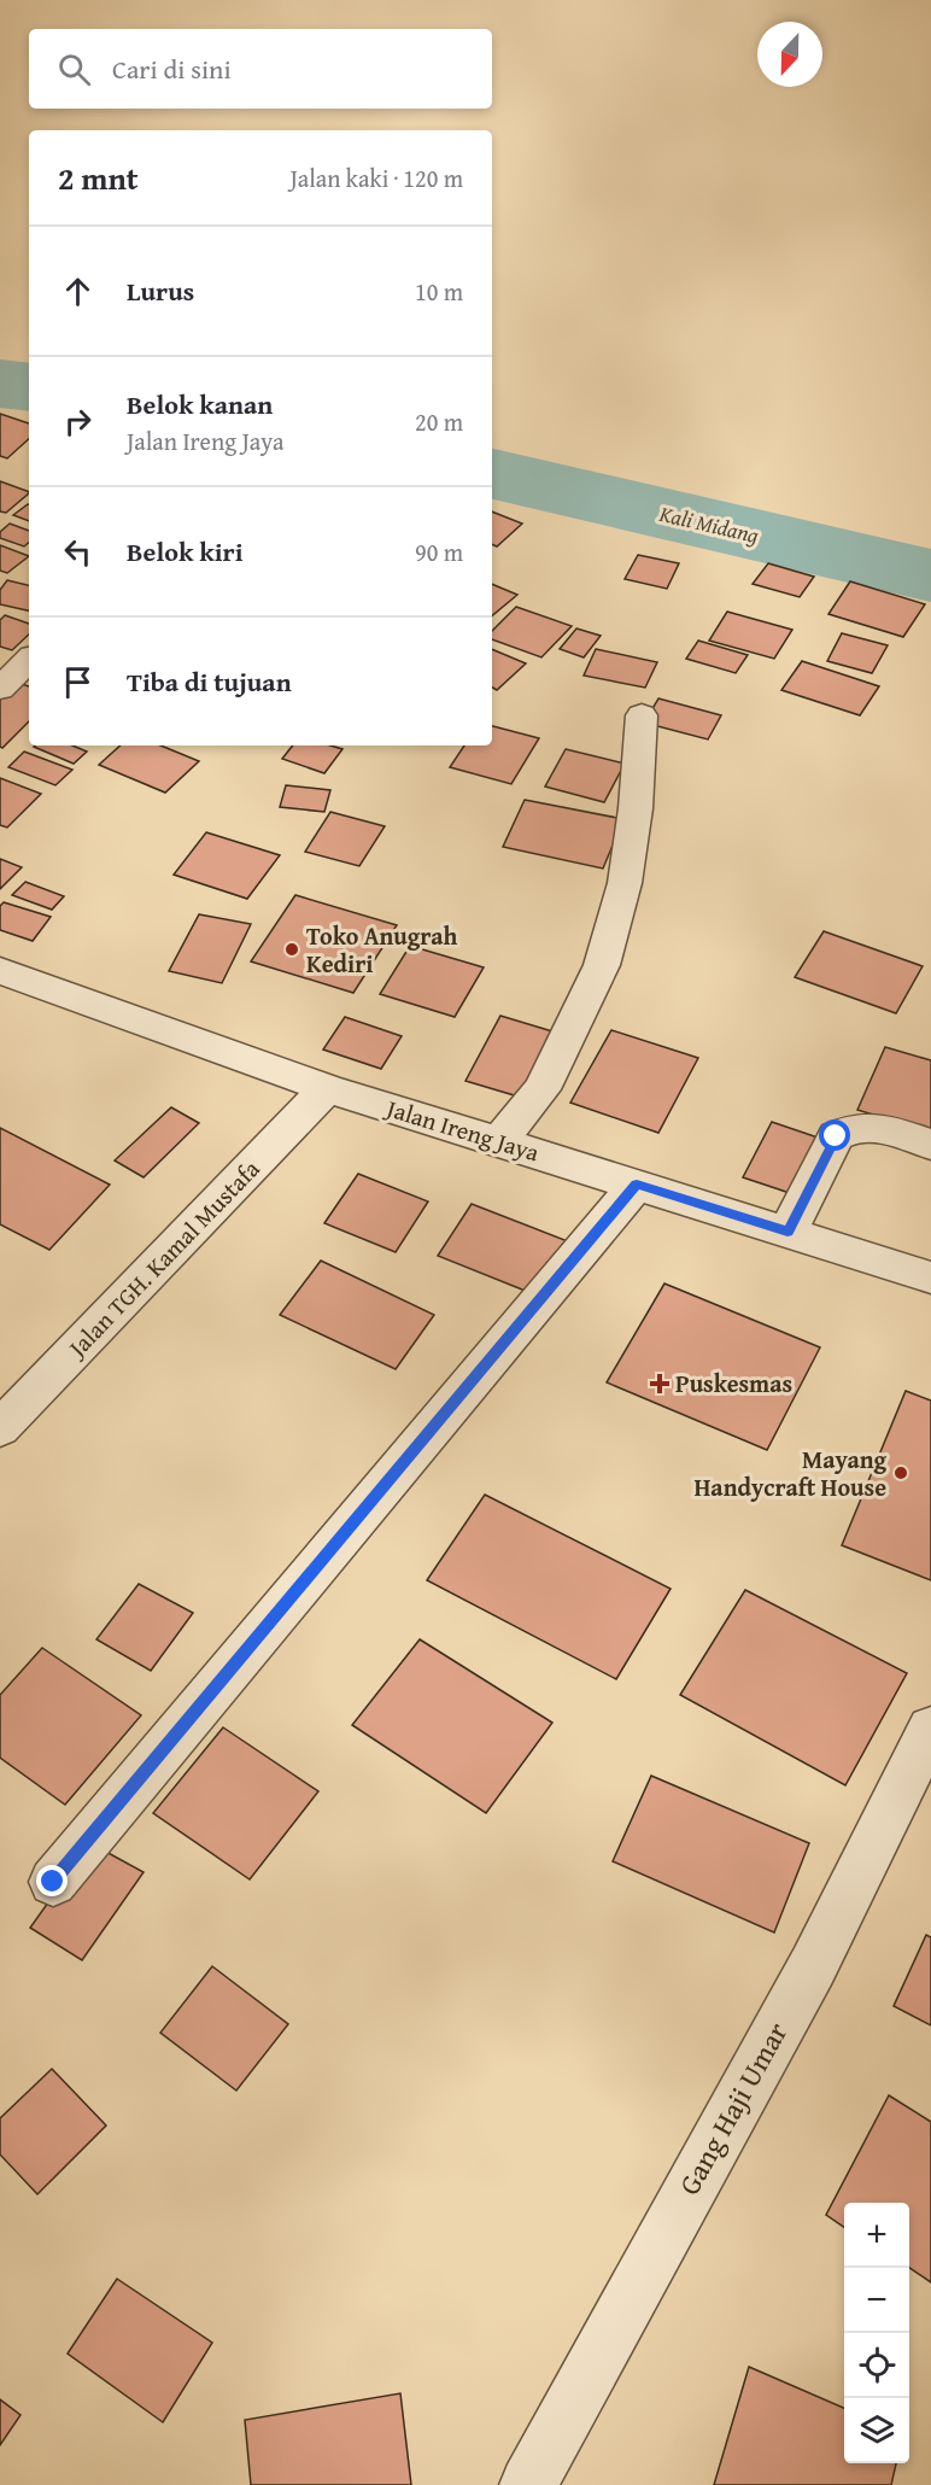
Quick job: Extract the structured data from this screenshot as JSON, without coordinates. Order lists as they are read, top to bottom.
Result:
{
  "streets": {
    "street": ["Jalan Ireng Jaya", "Jalan TGH. Kamal Mustafa", "Gang Haji Umar"]
  },
  "crossings": [
    ["Jalan Ireng Jaya", "Jalan TGH. Kamal Mustafa"]
  ],
  "water": ["Kali Midang"],
  "places": {
    "other": ["Toko Anugrah Kediri", "Mayang Handycraft House"],
    "health": ["Puskesmas"]
  },
  "north": "bottom",
  "page": {
    "search": "Cari di sini",
    "heading": ["2 mnt", "Jalan kaki · 120 m"],
    "list": [
      ["Lurus", "10 m"],
      ["Belok kanan", "Jalan Ireng Jaya", "20 m"],
      ["Belok kiri", "90 m"],
      "Tiba di tujuan"
    ],
    "map_buttons": ["+", "−"]
  }
}
